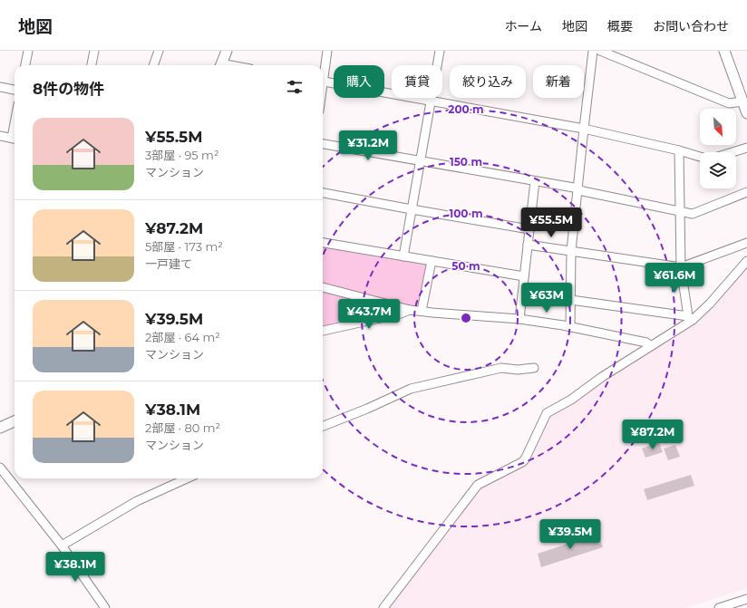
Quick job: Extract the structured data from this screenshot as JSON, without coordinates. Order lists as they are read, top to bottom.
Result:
{
  "north": "bottom right",
  "page": {
    "header": "地図",
    "nav": [
      "ホーム",
      "地図",
      "概要",
      "お問い合わせ"
    ],
    "chip": [
      "購入",
      "賃貸",
      "絞り込み",
      "新着"
    ],
    "heading": "8件の物件",
    "list": [
      {
        "name": "¥55.5M",
        "note": "3部屋 · 95 m² · マンション"
      },
      {
        "name": "¥87.2M",
        "note": "5部屋 · 173 m² · 一戸建て"
      },
      {
        "name": "¥39.5M",
        "note": "2部屋 · 64 m² · マンション"
      },
      {
        "name": "¥38.1M",
        "note": "2部屋 · 80 m² · マンション"
      }
    ],
    "price": [
      "¥31.2M",
      "¥55.5M",
      "¥61.6M",
      "¥63M",
      "¥43.7M",
      "¥87.2M",
      "¥39.5M",
      "¥38.1M"
    ]
  },
  "rings": [
    "200 m",
    "150 m",
    "100 m",
    "50 m"
  ]
}
